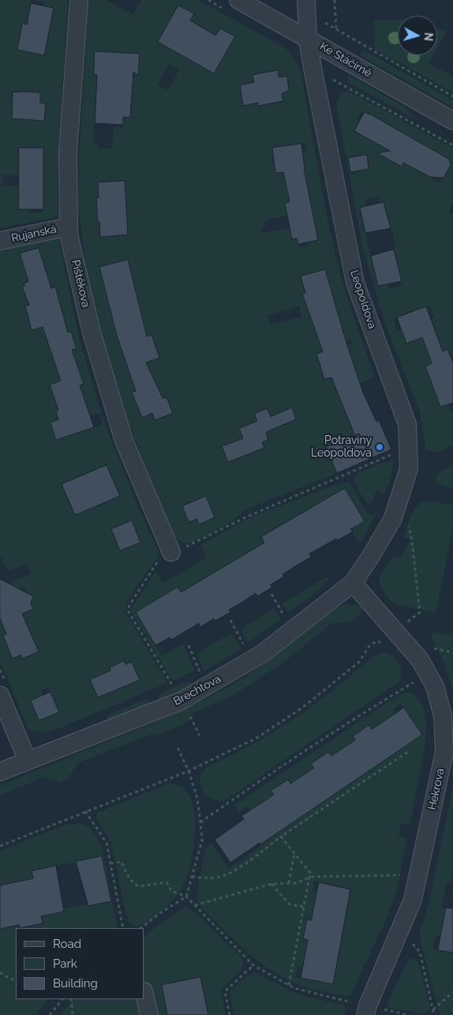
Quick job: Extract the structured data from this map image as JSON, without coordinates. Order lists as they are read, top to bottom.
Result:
{
  "streets": {
    "street": [
      "Ke Stáčírně",
      "Rujanská",
      "Pištěkova",
      "Leopoldova",
      "Brechtova",
      "Hekrova"
    ]
  },
  "crossings": [
    ["Ke Stáčírně", "Leopoldova"],
    ["Rujanská", "Pištěkova"],
    ["Leopoldova", "Brechtova"],
    ["Leopoldova", "Hekrova"],
    ["Brechtova", "Hekrova"]
  ],
  "places": ["Potraviny Leopoldova"],
  "legend": ["Road", "Park", "Building"],
  "north": "right"
}
